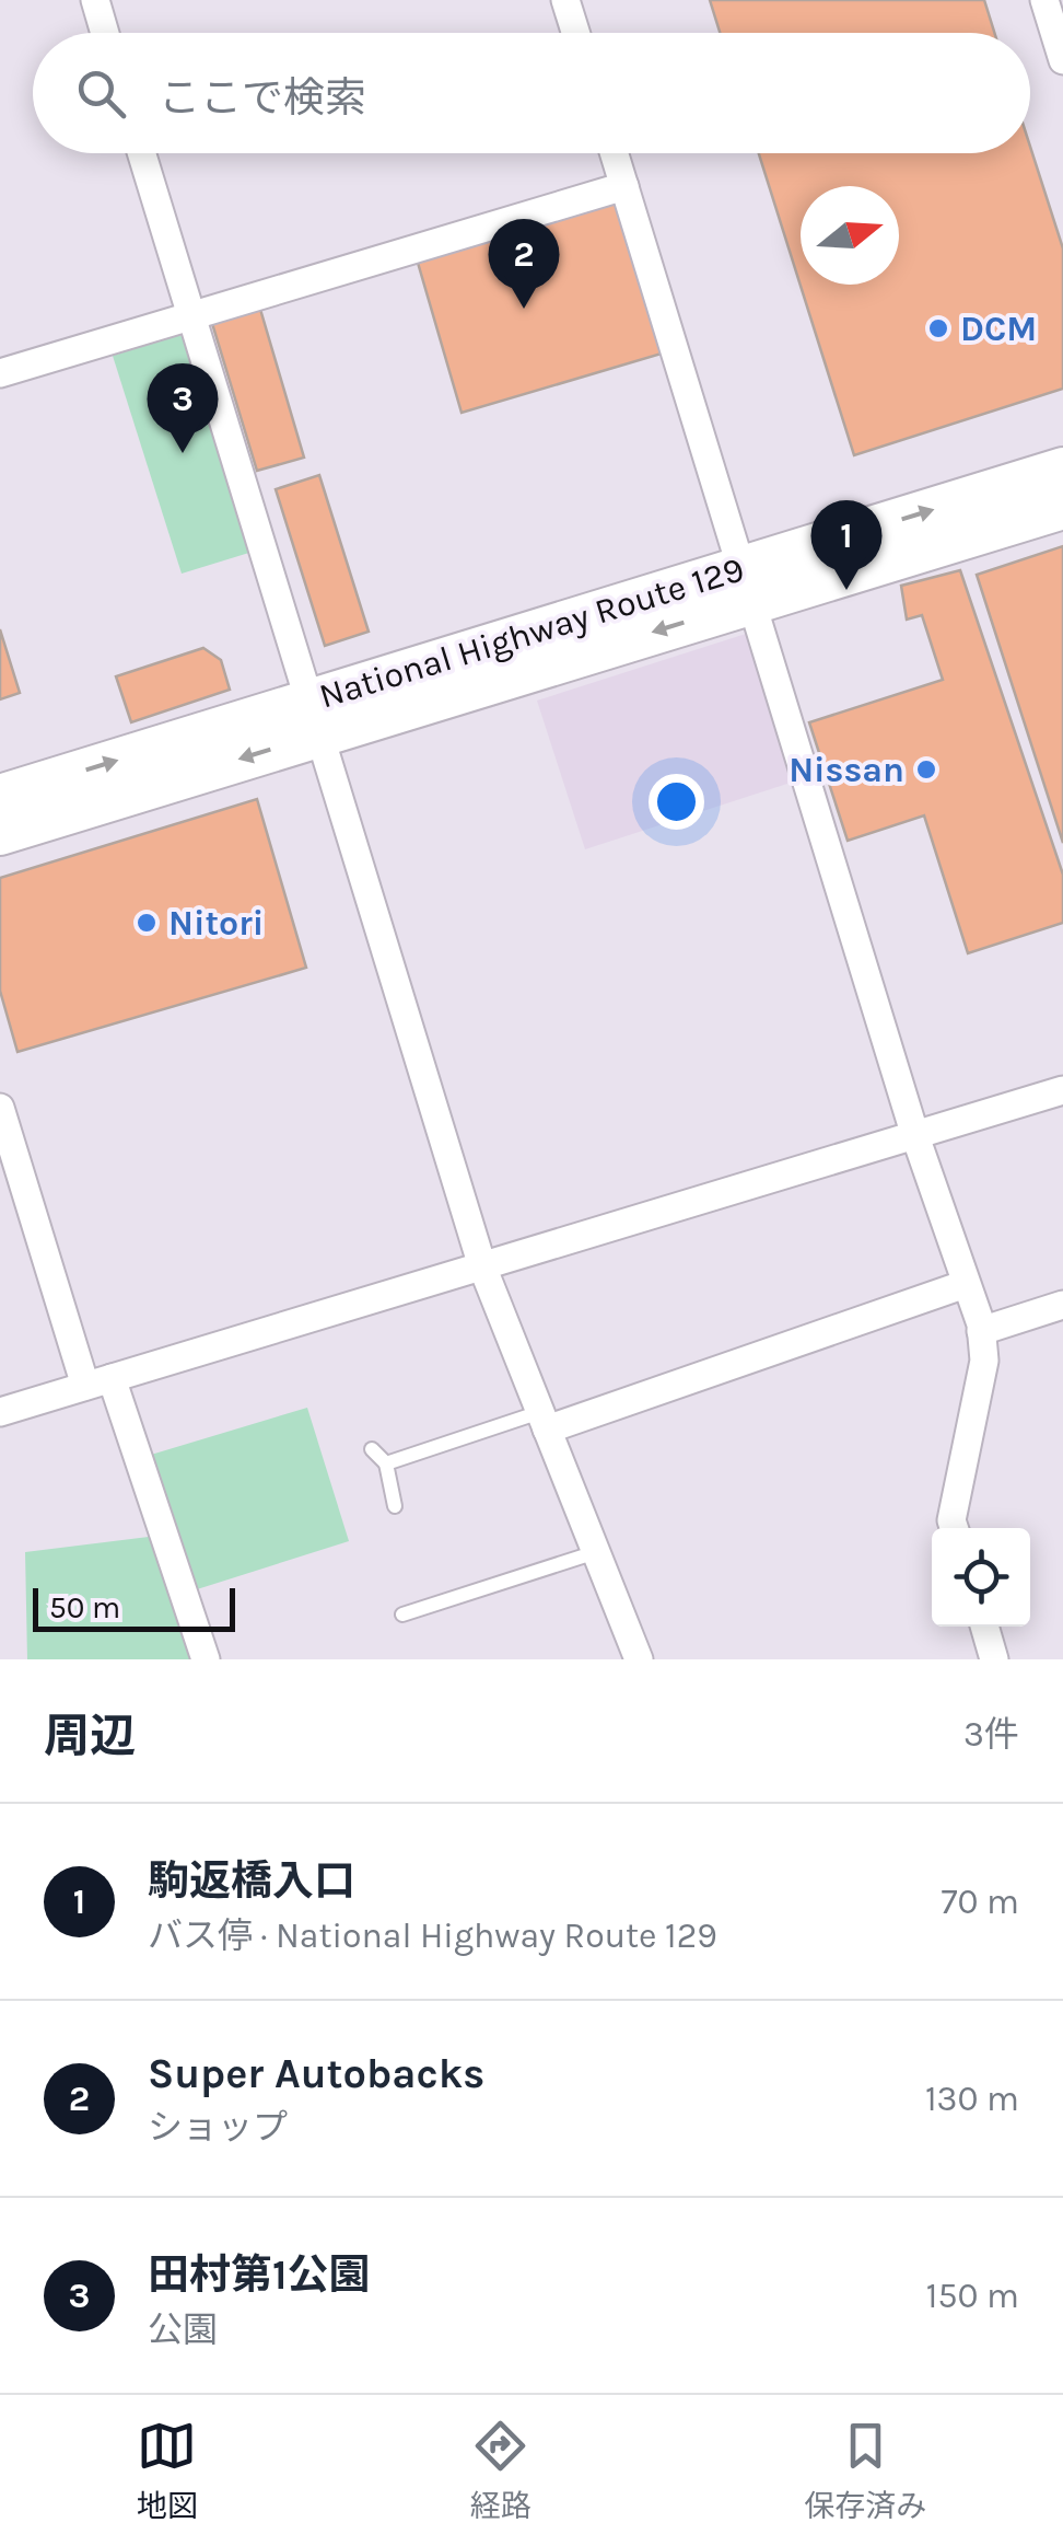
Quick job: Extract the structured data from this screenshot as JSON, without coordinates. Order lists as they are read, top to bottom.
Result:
{
  "streets": {
    "highway": ["National Highway Route 129"]
  },
  "places": ["DCM", "Nissan", "Nitori"],
  "scale_bar": "50 m",
  "north": "right",
  "page": {
    "search": "ここで検索",
    "pins": ["2", "3", "1"],
    "scale": "50 m",
    "heading": ["周辺", "3件"],
    "list": [
      {
        "mark": "1",
        "name": "駒返橋入口",
        "note": "バス停 · National Highway Route 129",
        "value": "70 m"
      },
      {
        "mark": "2",
        "name": "Super Autobacks",
        "note": "ショップ",
        "value": "130 m"
      },
      {
        "mark": "3",
        "name": "田村第1公園",
        "note": "公園",
        "value": "150 m"
      }
    ],
    "nav": ["地図", "経路", "保存済み"]
  }
}
